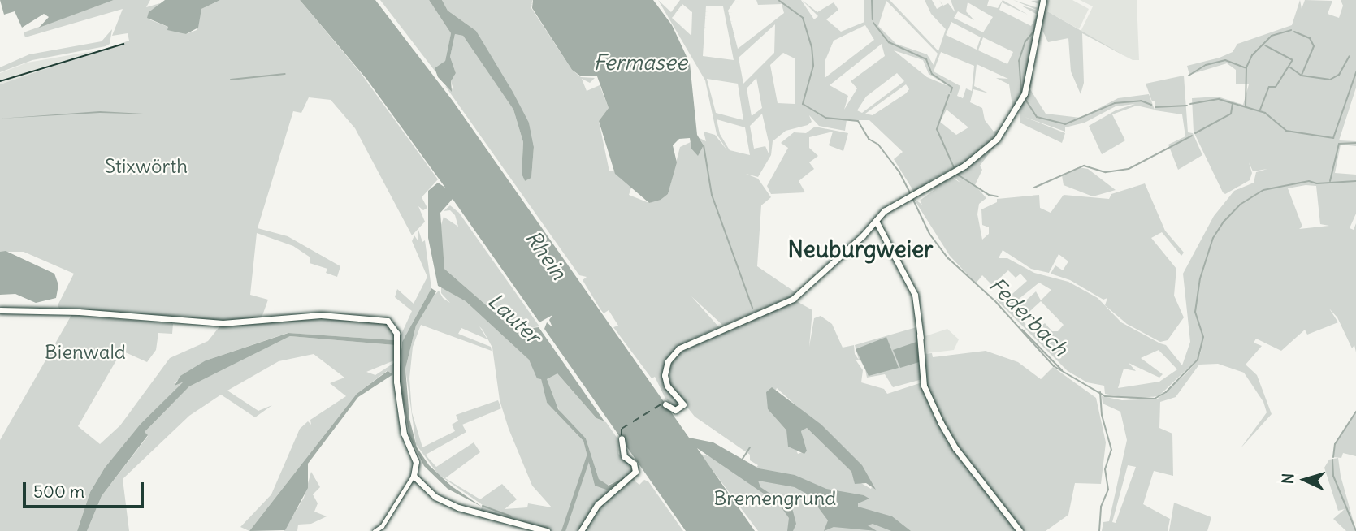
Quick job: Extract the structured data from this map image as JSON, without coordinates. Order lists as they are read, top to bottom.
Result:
{
  "districts": ["Neuburgweier"],
  "water": [
    "Fermasee",
    "Rhein",
    "Federbach",
    "Lauter"
  ],
  "parks": ["Stixwörth", "Bienwald", "Bremengrund"],
  "scale_bar": "500 m",
  "north": "left"
}
